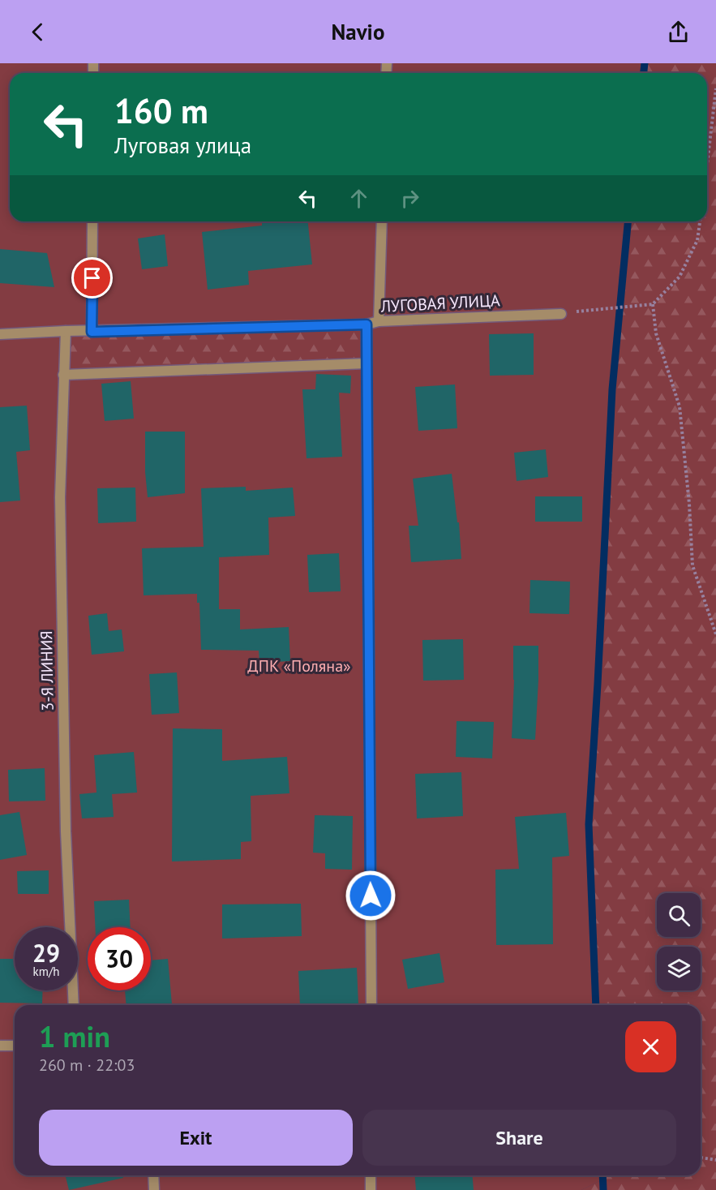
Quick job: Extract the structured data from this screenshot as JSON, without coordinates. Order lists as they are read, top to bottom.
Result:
{
  "streets": {
    "street": ["ЛУГОВАЯ УЛИЦА", "3-Я ЛИНИЯ"]
  },
  "crossings": [
    ["ЛУГОВАЯ УЛИЦА", "3-Я ЛИНИЯ"]
  ],
  "parks": ["ДПК «Поляна»"],
  "page": {
    "header": "Navio",
    "turn": ["160 m", "Луговая улица"],
    "speed": "29 km/h",
    "limit": "30",
    "heading": ["1 min", "260 m · 22:03"],
    "buttons": ["Exit", "Share"]
  }
}
